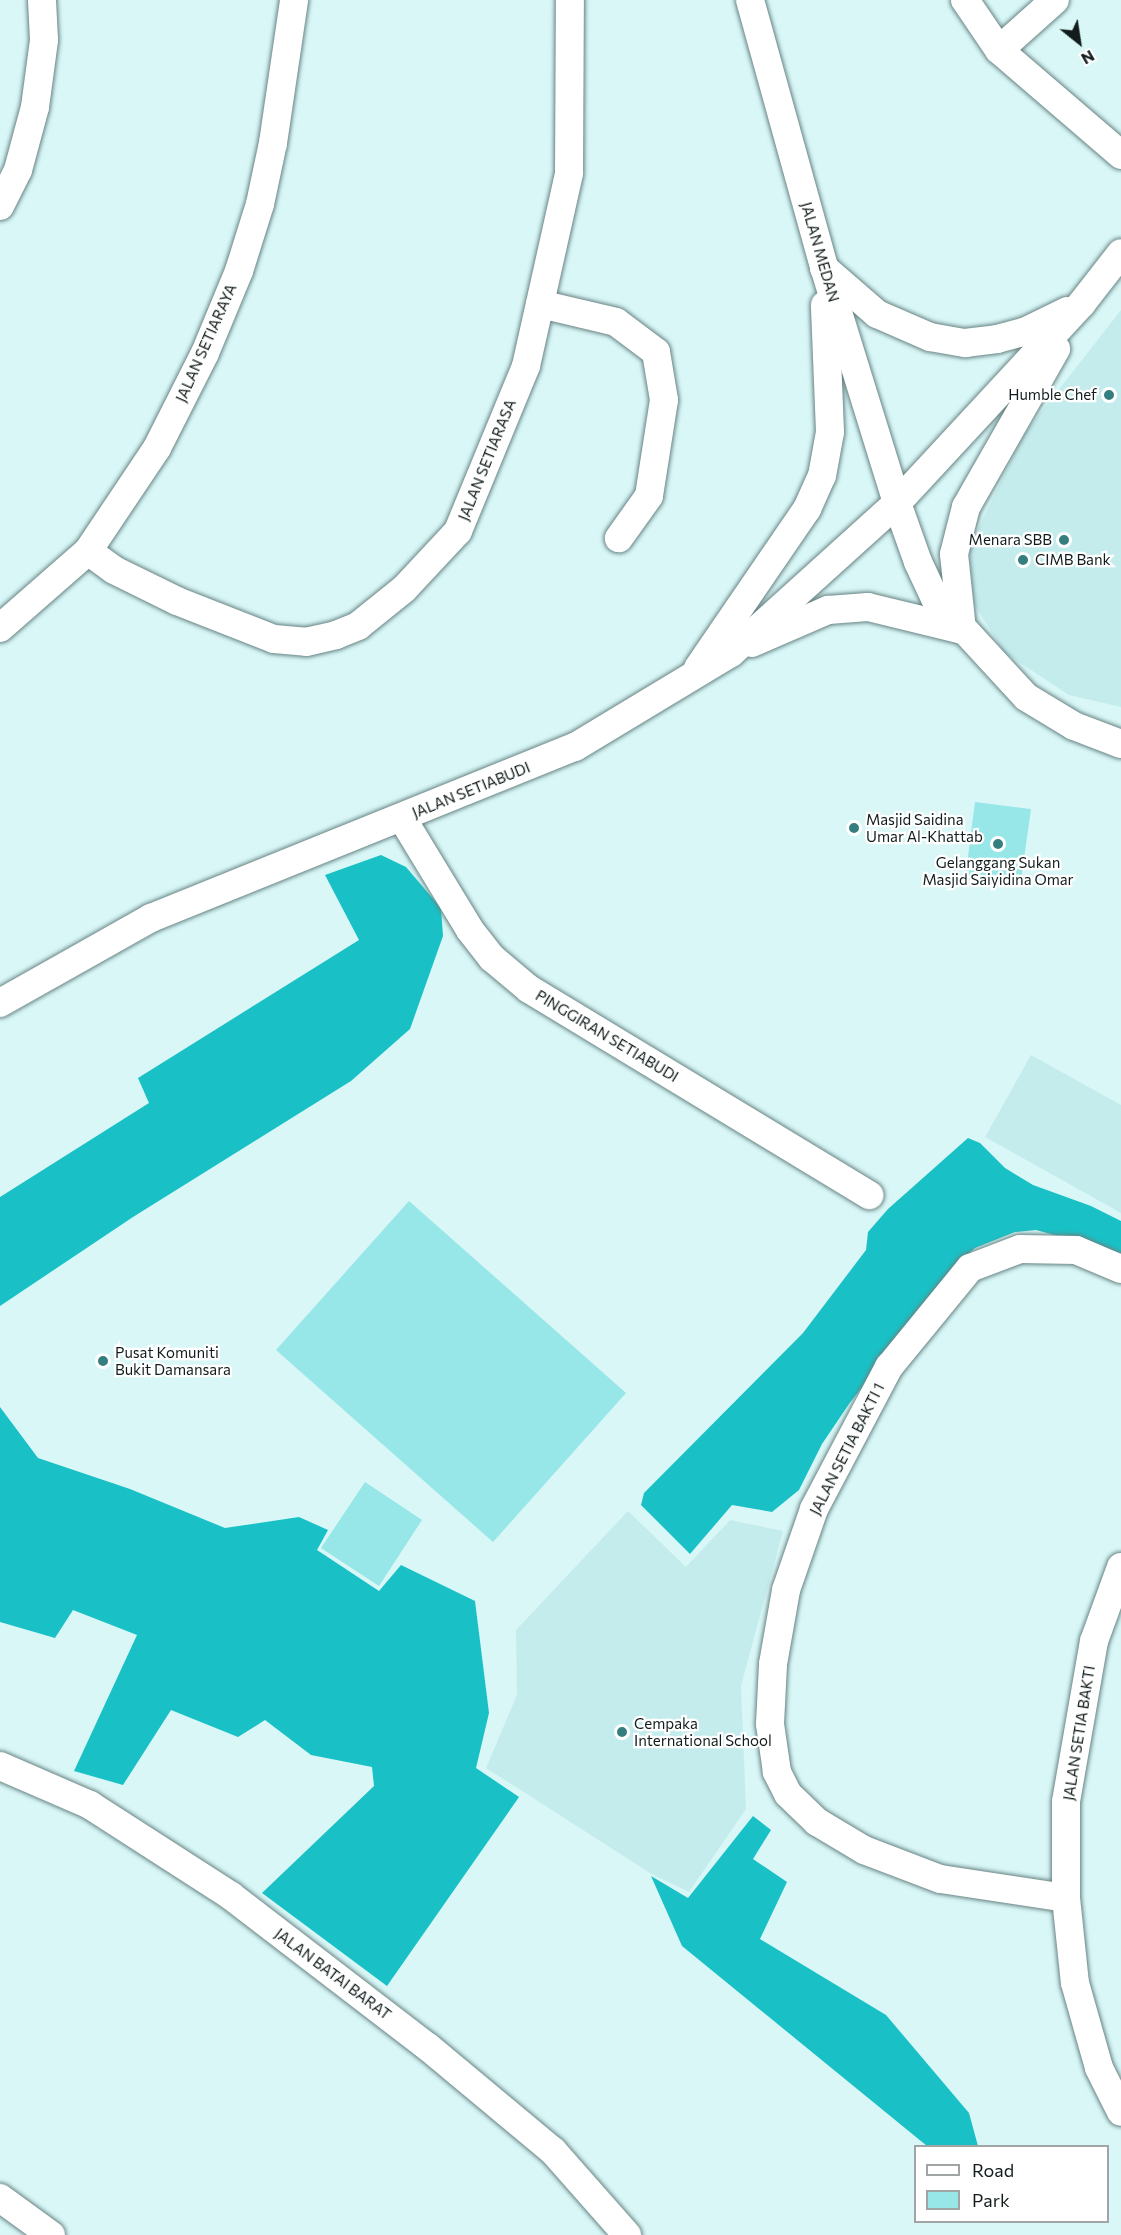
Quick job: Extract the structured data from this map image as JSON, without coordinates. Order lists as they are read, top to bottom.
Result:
{
  "streets": {
    "street": [
      "JALAN MEDAN",
      "JALAN SETIARAYA",
      "JALAN SETIARASA",
      "JALAN SETIABUDI",
      "PINGGIRAN SETIABUDI",
      "JALAN SETIA BAKTI 1",
      "JALAN SETIA BAKTI",
      "JALAN BATAI BARAT"
    ]
  },
  "crossings": [
    ["JALAN MEDAN", "JALAN SETIABUDI"],
    ["JALAN SETIARAYA", "JALAN SETIARASA"],
    ["JALAN SETIABUDI", "PINGGIRAN SETIABUDI"],
    ["JALAN SETIA BAKTI 1", "JALAN SETIA BAKTI"]
  ],
  "places": [
    "Humble Chef",
    "Menara SBB",
    "CIMB Bank",
    "Masjid Saidina Umar Al-Khattab",
    "Gelanggang Sukan Masjid Saiyidina Omar",
    "Pusat Komuniti Bukit Damansara",
    "Cempaka International School"
  ],
  "legend": ["Road", "Park"],
  "north": "bottom right"
}
